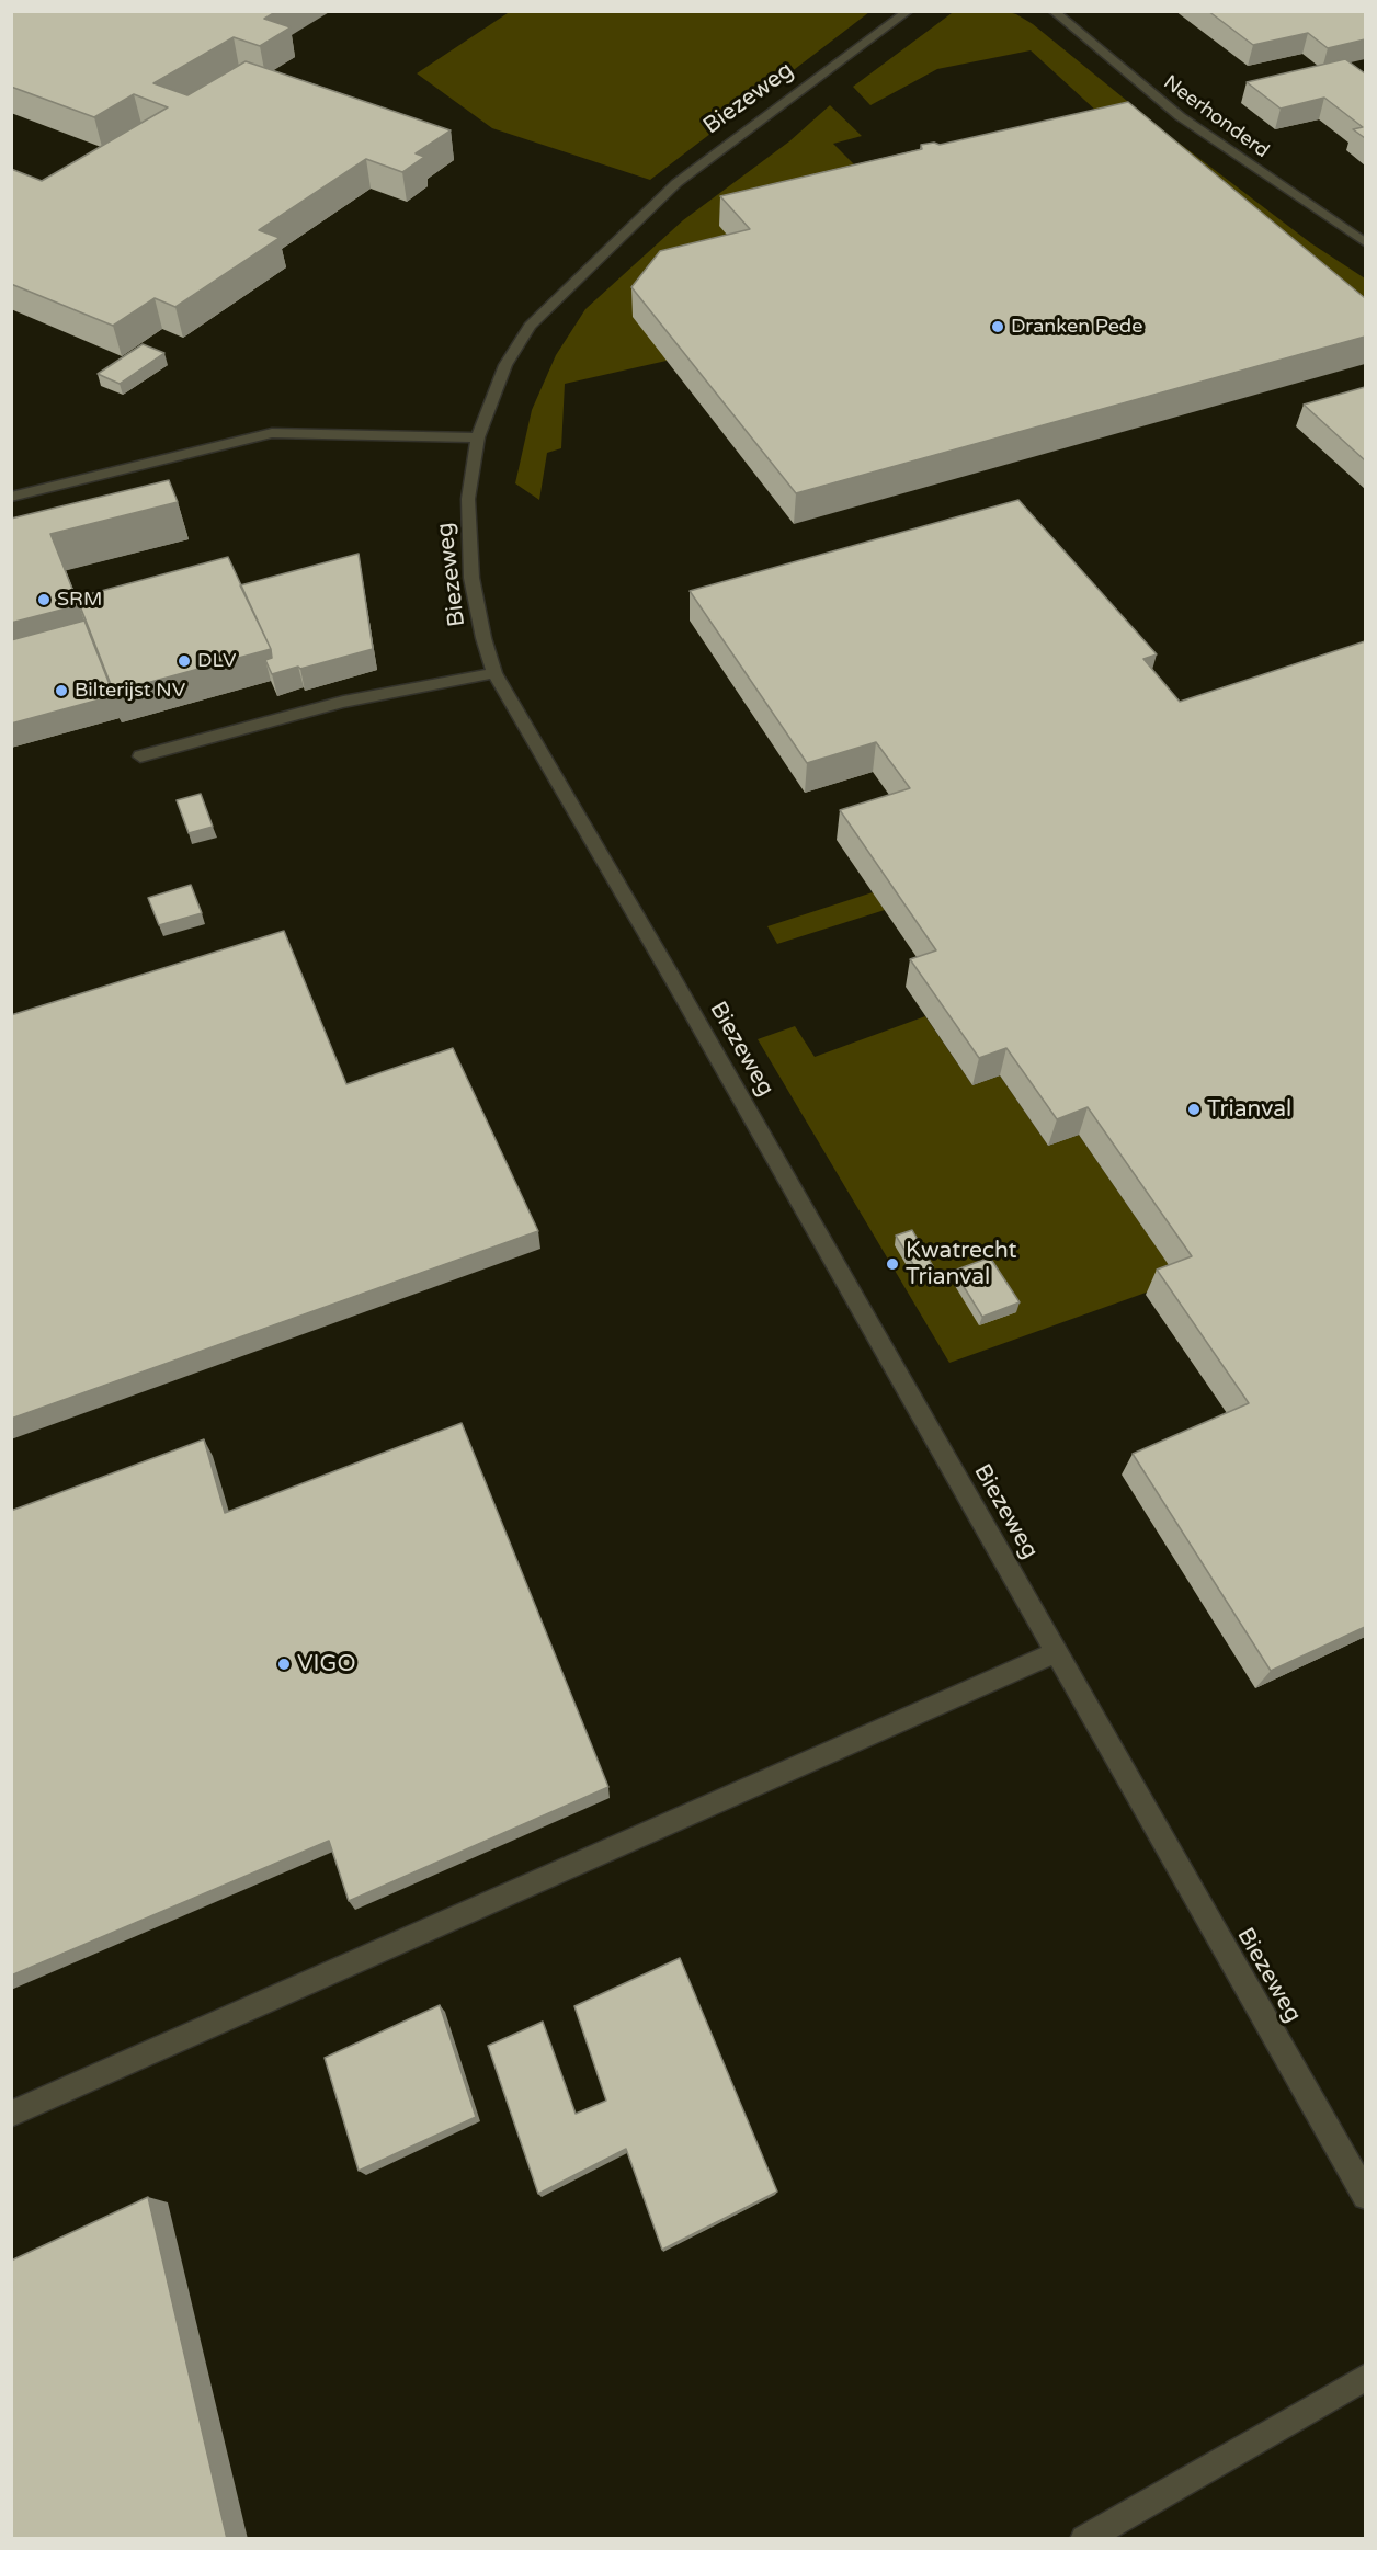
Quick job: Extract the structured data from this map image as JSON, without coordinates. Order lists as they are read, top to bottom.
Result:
{
  "streets": {
    "street": ["Biezeweg", "Neerhonderd"]
  },
  "places": [
    "Dranken Pede",
    "SRM",
    "DLV",
    "Bilterijst NV",
    "Trianval",
    "Kwatrecht Trianval",
    "VIGO"
  ]
}
